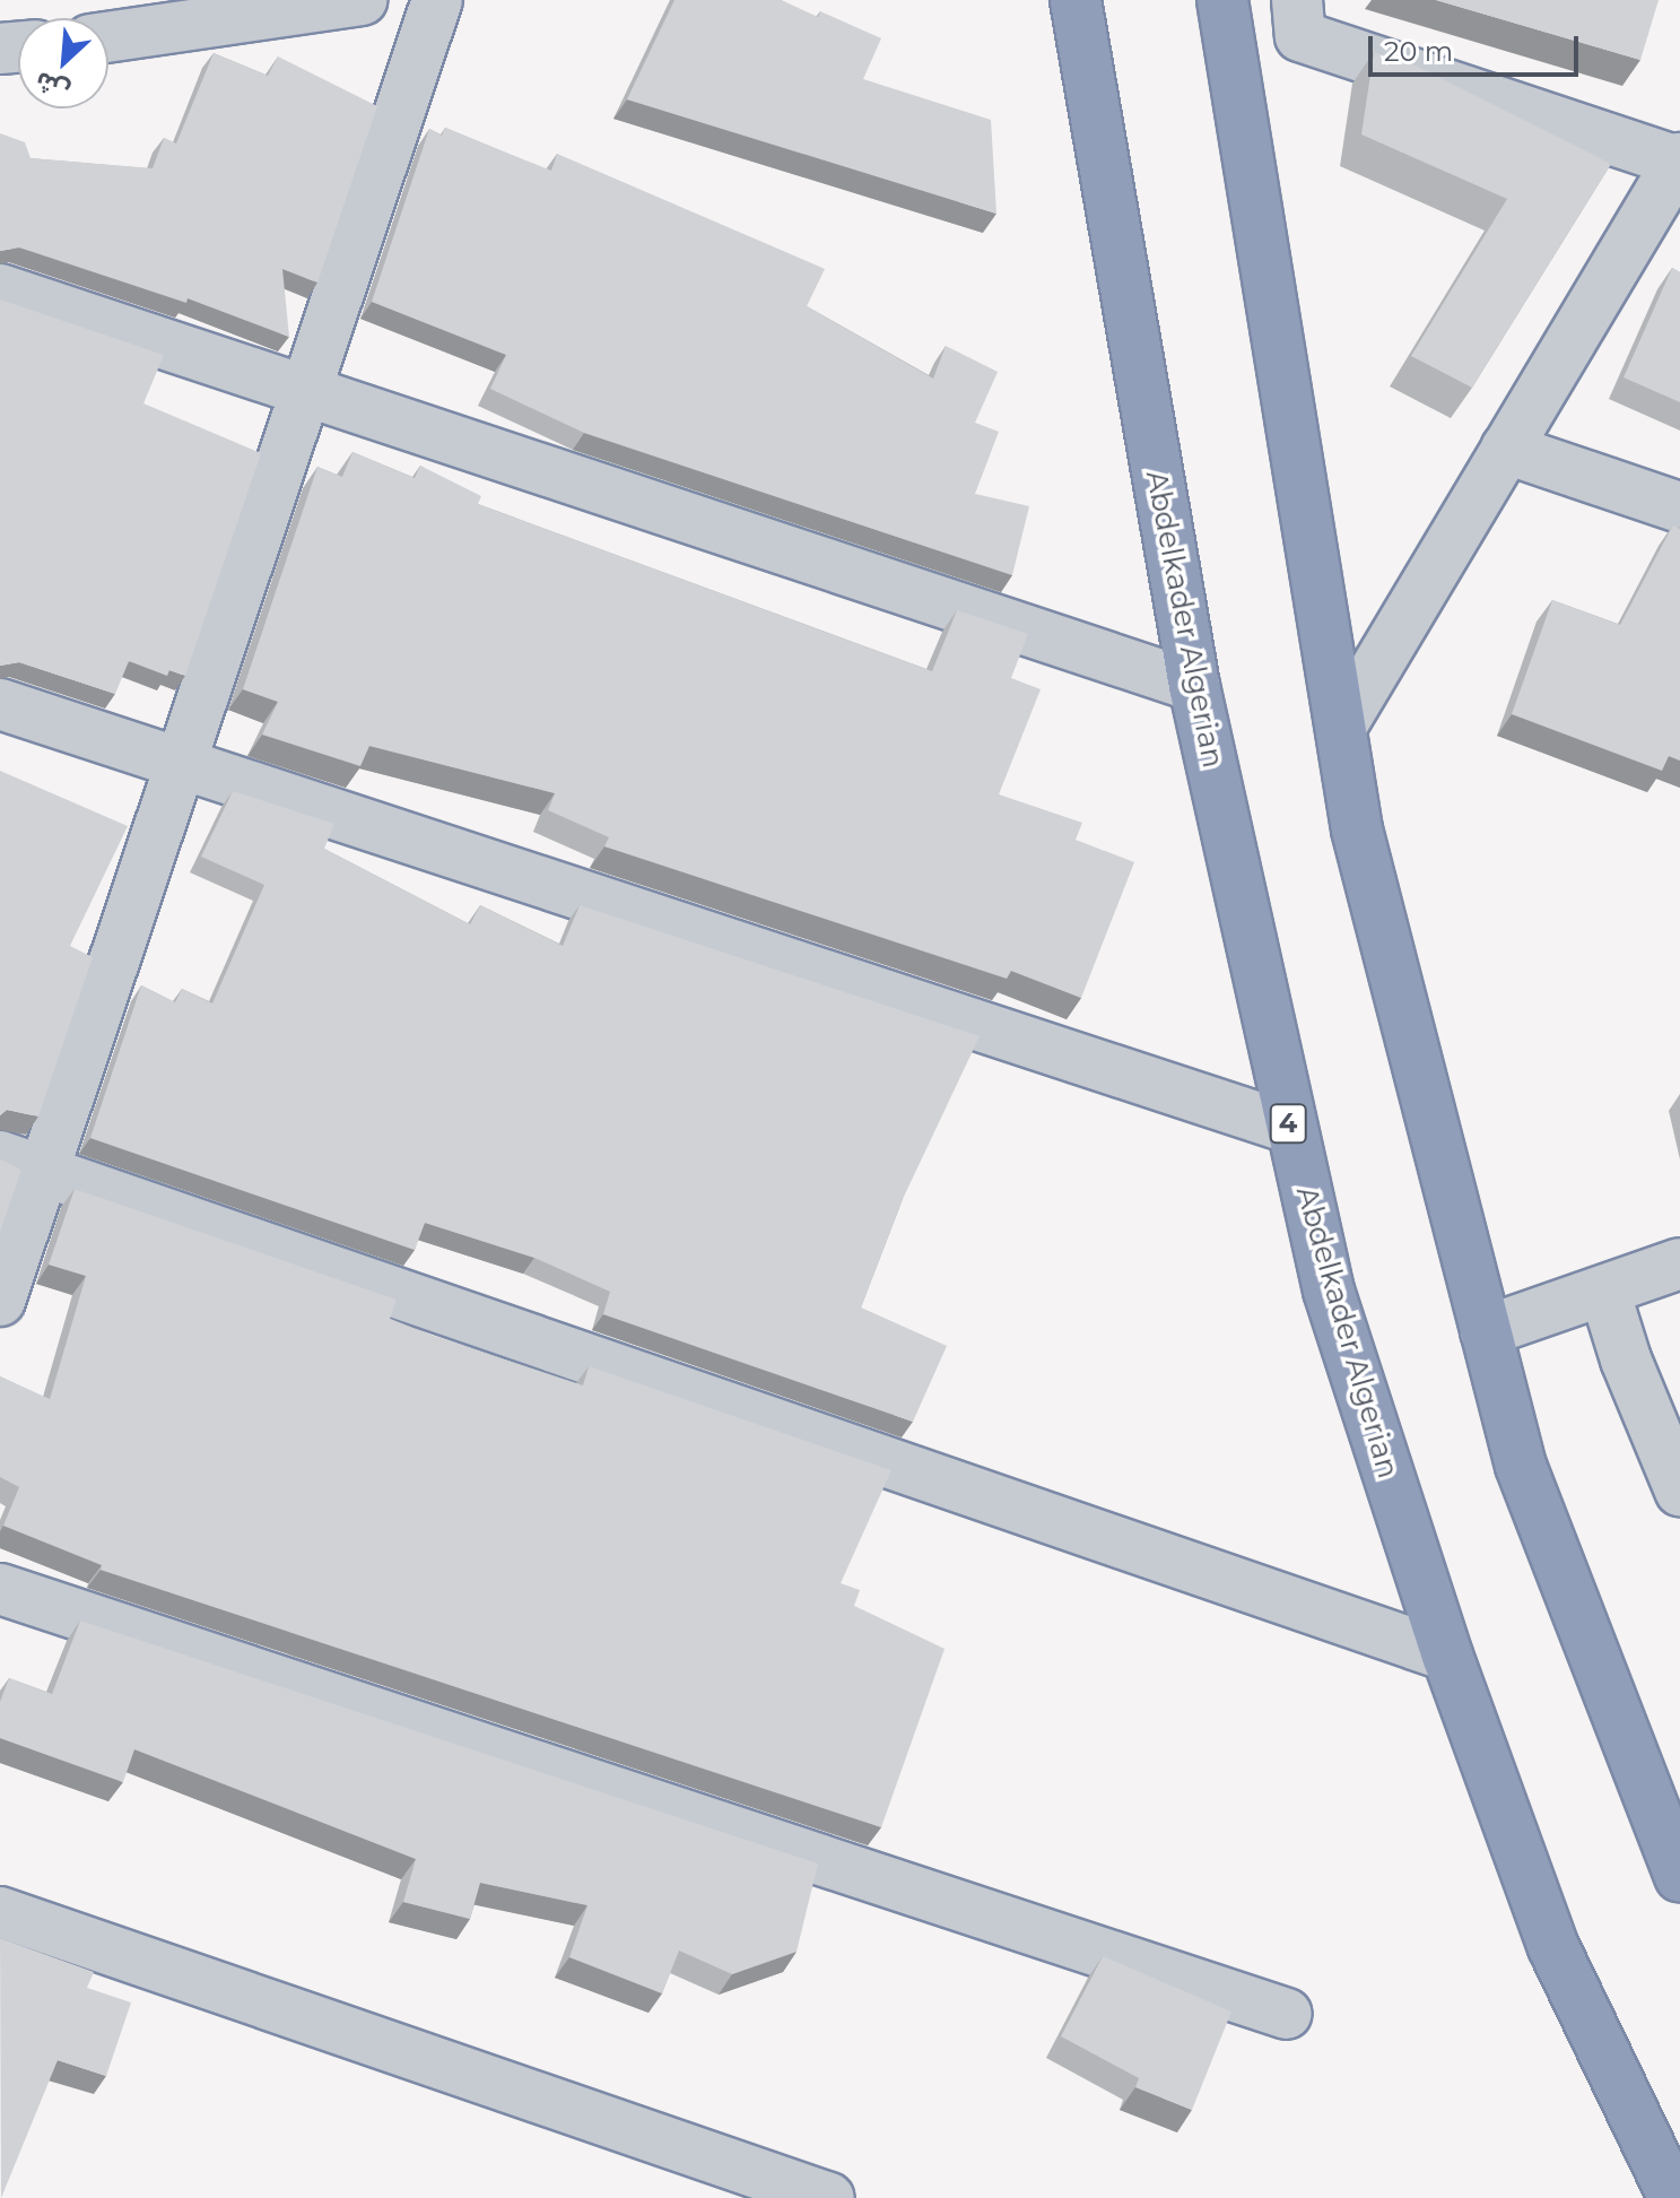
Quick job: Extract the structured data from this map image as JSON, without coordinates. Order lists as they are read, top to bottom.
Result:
{
  "streets": {
    "highway": ["Abdelkader Algerian", "4"]
  },
  "scale_bar": "20 m",
  "north": "bottom left"
}
